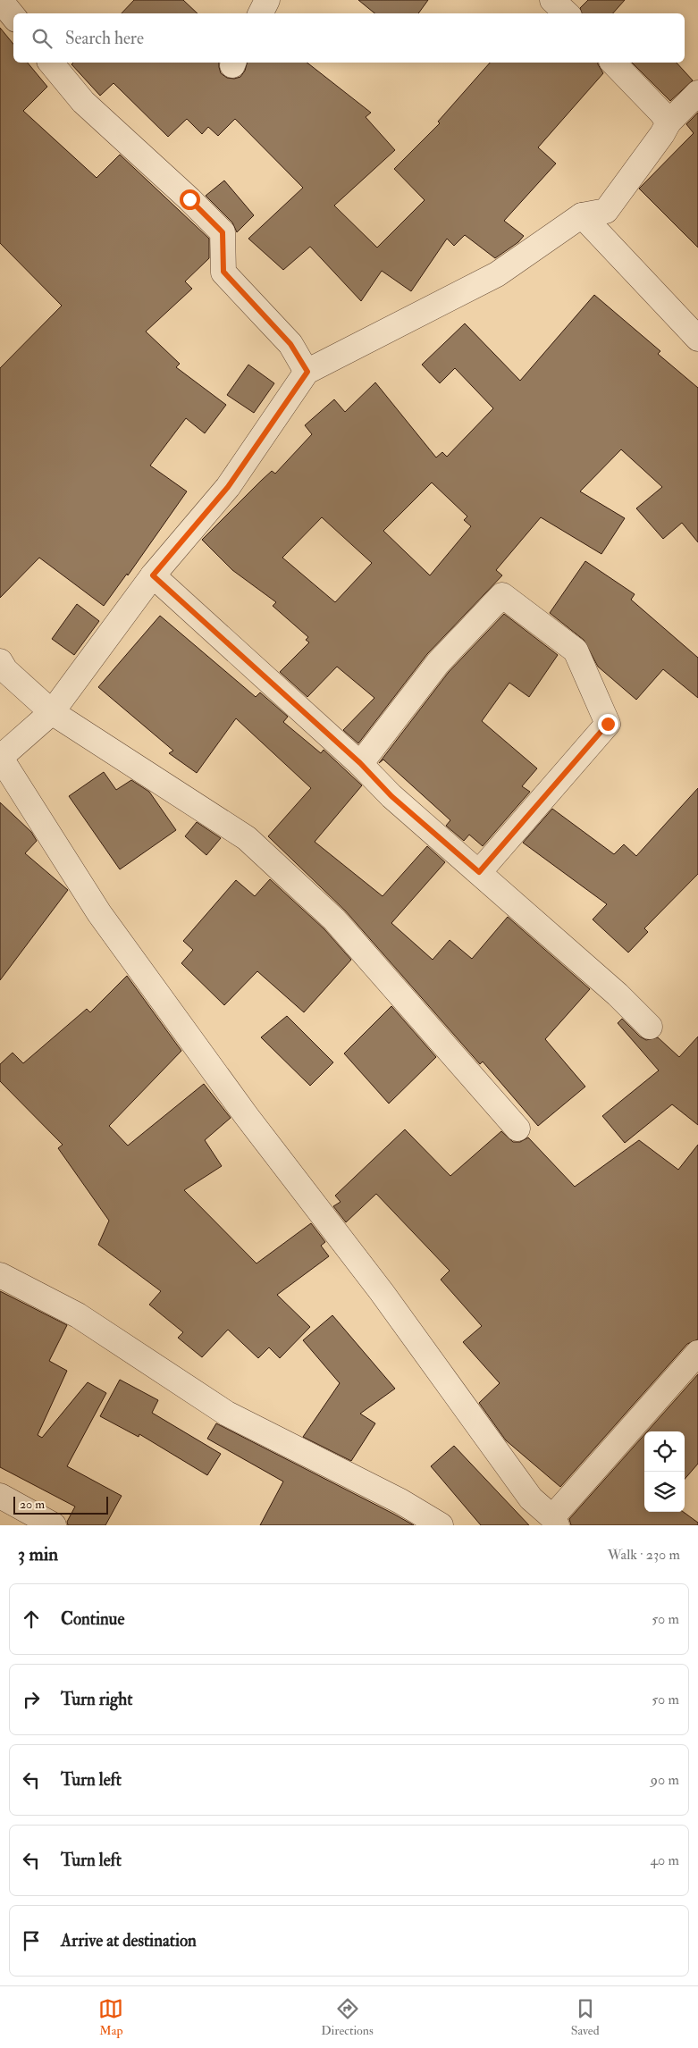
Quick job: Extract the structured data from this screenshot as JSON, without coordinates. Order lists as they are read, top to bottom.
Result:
{
  "scale_bar": "20 m",
  "page": {
    "search": "Search here",
    "scale": "20 m",
    "heading": ["3 min", "Walk · 230 m"],
    "list": [
      ["Continue", "50 m"],
      ["Turn right", "50 m"],
      ["Turn left", "90 m"],
      ["Turn left", "40 m"],
      "Arrive at destination"
    ],
    "nav": ["Map", "Directions", "Saved"]
  }
}
